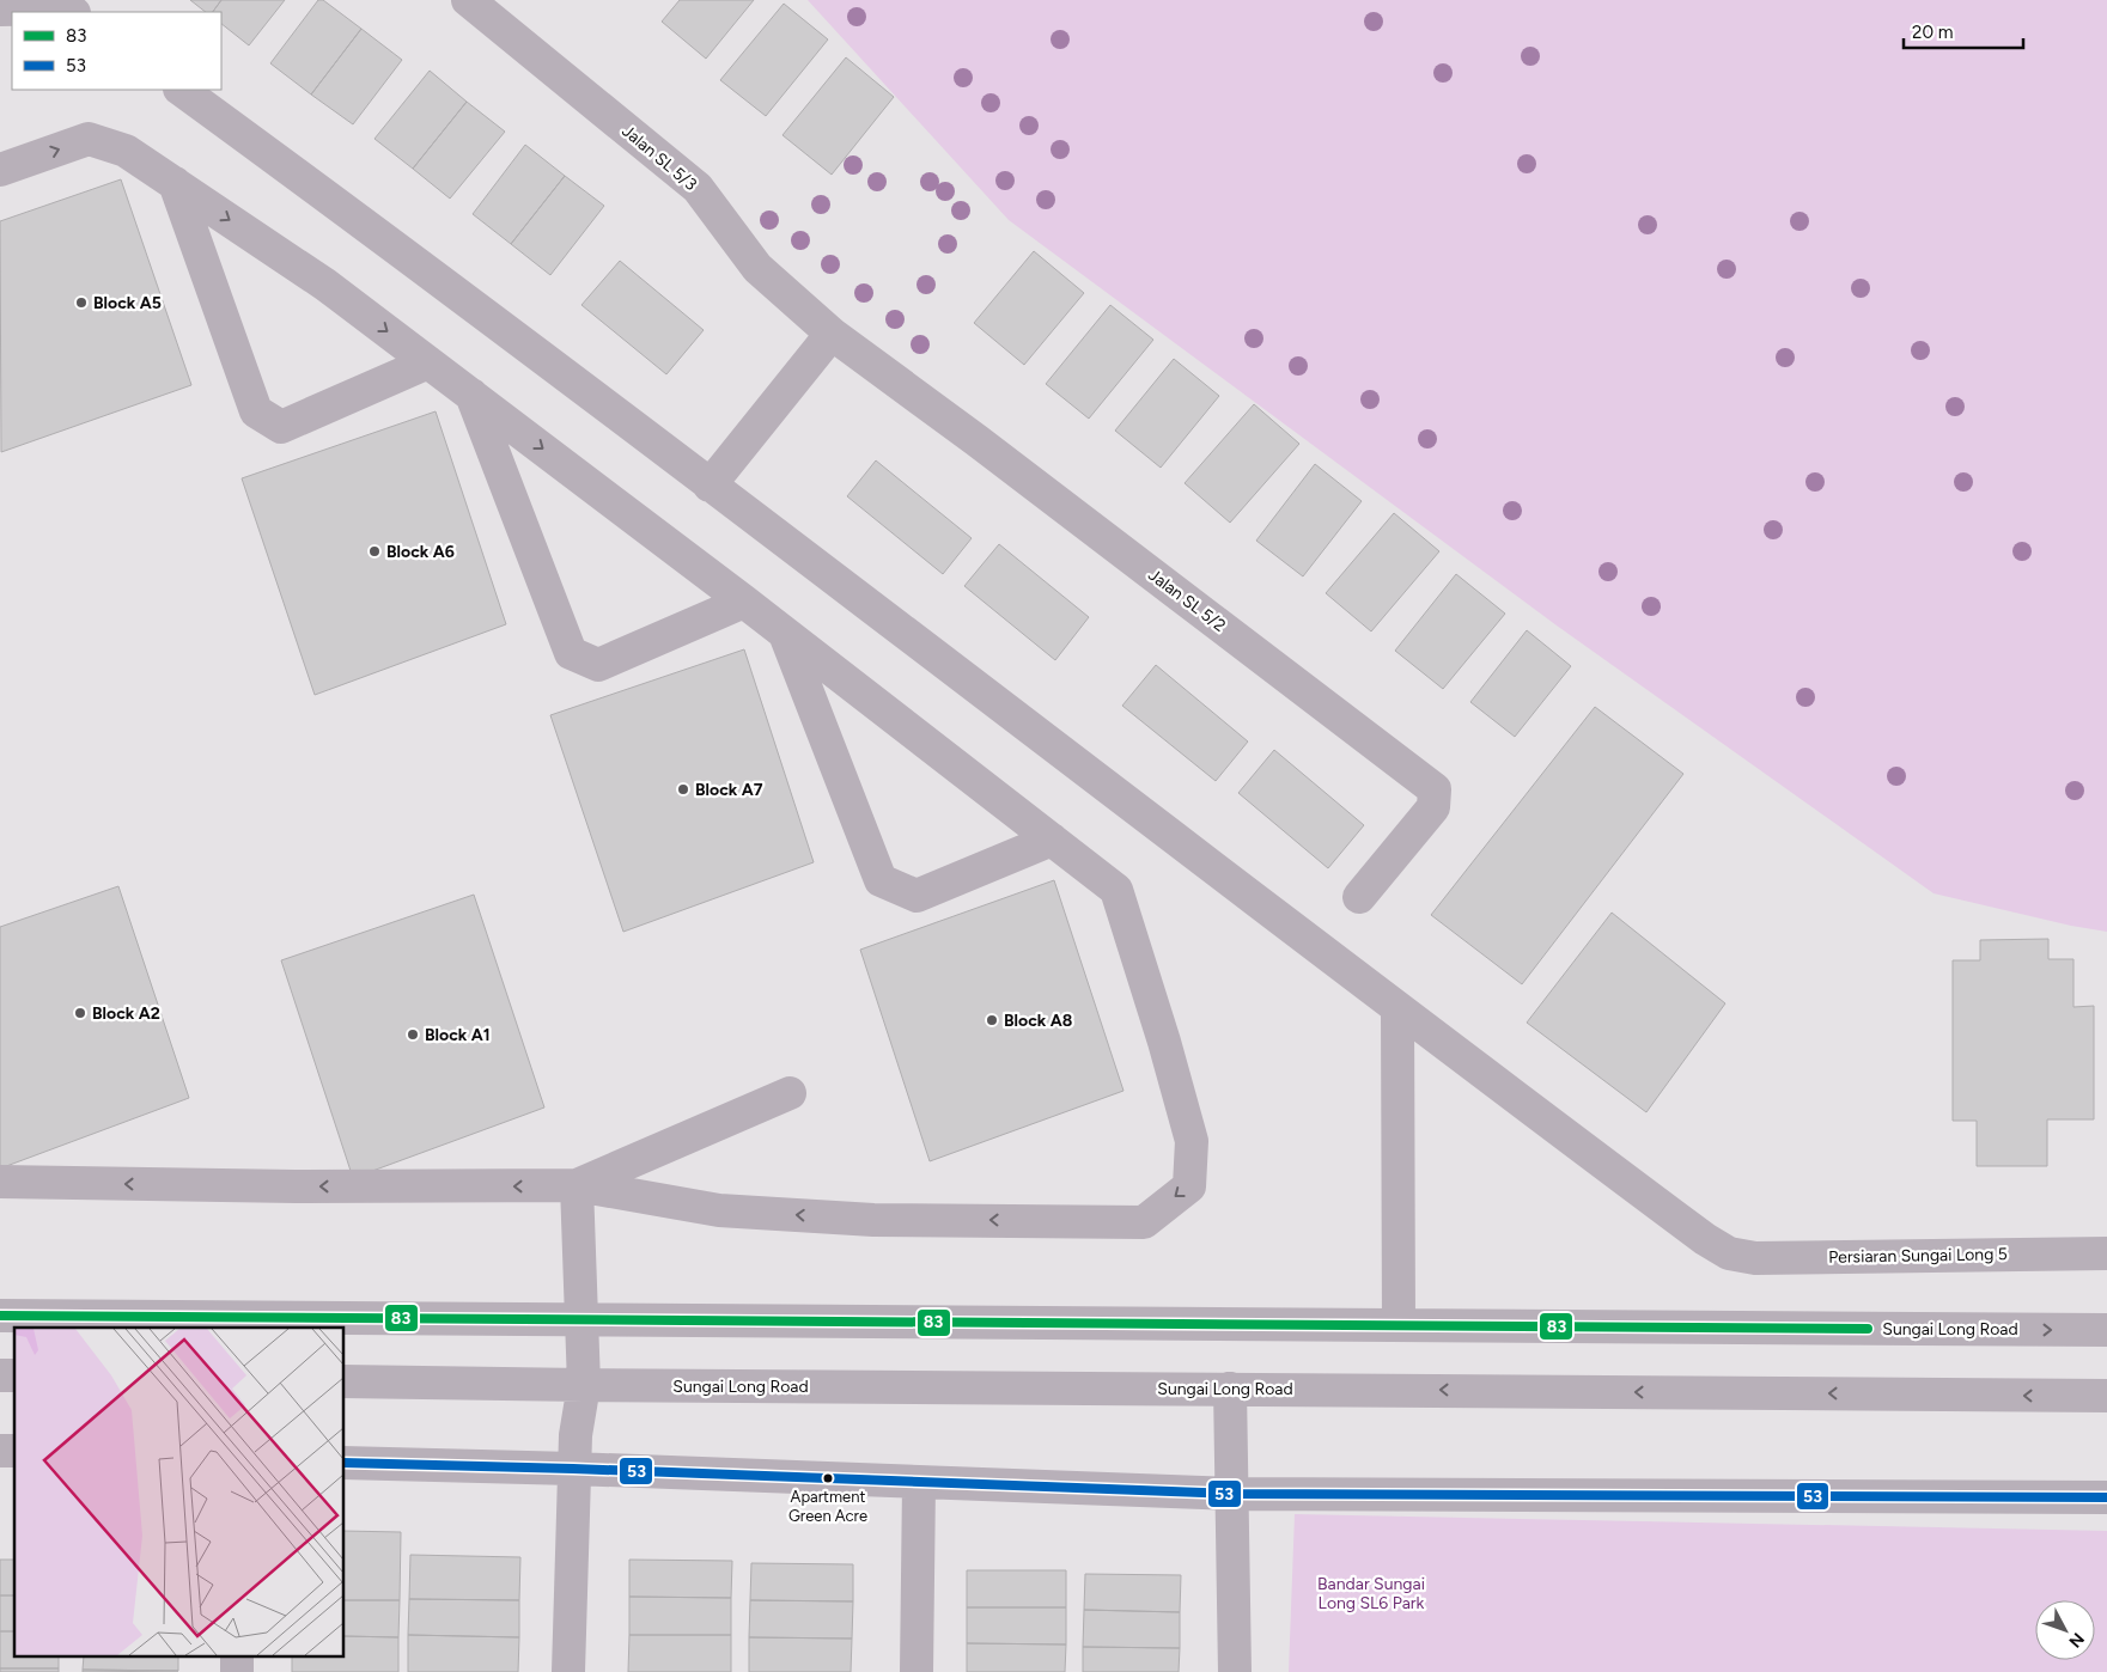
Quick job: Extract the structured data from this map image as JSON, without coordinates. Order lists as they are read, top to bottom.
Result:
{
  "streets": {
    "street": [
      "Jalan SL 5/3",
      "Jalan SL 5/2",
      "Persiaran Sungai Long 5",
      "Sungai Long Road"
    ]
  },
  "crossings": [
    ["Jalan SL 5/3", "Jalan SL 5/2"]
  ],
  "parks": ["Bandar Sungai Long SL6 Park"],
  "places": [
    "Block A5",
    "Block A6",
    "Block A7",
    "Block A2",
    "Block A8",
    "Block A1",
    "Apartment Green Acre"
  ],
  "lines": ["transit line 83", "transit line 53"],
  "legend": ["83", "53"],
  "scale_bar": "20 m",
  "north": "bottom right"
}
